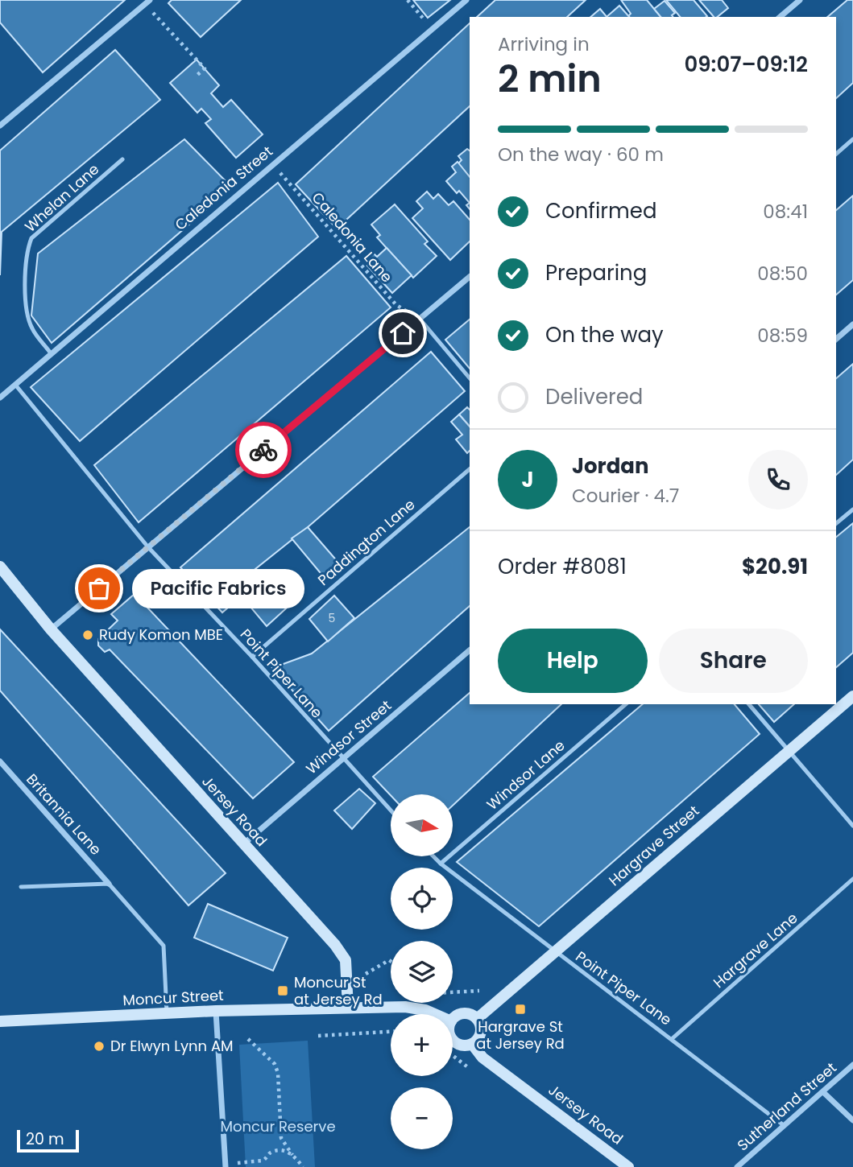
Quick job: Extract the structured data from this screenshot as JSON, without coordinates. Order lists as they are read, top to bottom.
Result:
{
  "streets": {
    "street": [
      "Caledonia Street",
      "Windsor Street",
      "Jersey Road",
      "Britannia Lane",
      "Hargrave Street",
      "Moncur Street",
      "Sutherland Street"
    ],
    "lane": [
      "Whelan Lane",
      "Paddington Lane",
      "Point Piper Lane",
      "Windsor Lane",
      "Hargrave Lane"
    ],
    "path": ["Caledonia Lane"]
  },
  "crossings": [
    ["Caledonia Street", "Whelan Lane"],
    ["Caledonia Street", "Caledonia Lane"],
    ["Caledonia Street", "Point Piper Lane"],
    ["Paddington Lane", "Point Piper Lane"],
    ["Point Piper Lane", "Windsor Street"],
    ["Point Piper Lane", "Windsor Lane"],
    ["Point Piper Lane", "Hargrave Street"],
    ["Point Piper Lane", "Hargrave Lane"],
    ["Point Piper Lane", "Sutherland Street"],
    ["Windsor Street", "Jersey Road"],
    ["Jersey Road", "Moncur Street"],
    ["Britannia Lane", "Moncur Street"]
  ],
  "parks": ["Moncur Reserve"],
  "places": {
    "other": ["Pacific Fabrics", "Rudy Komon MBE", "Dr Elwyn Lynn AM"],
    "transit": ["Moncur St at Jersey Rd", "Hargrave St at Jersey Rd"]
  },
  "house_numbers": ["5"],
  "scale_bar": "20 m",
  "north": "right",
  "page": {
    "heading": ["2 min", "Arriving in", "09:07–09:12"],
    "panel": [
      "Jordan",
      "Courier · 4.7",
      "Order #8081",
      "$20.91"
    ],
    "bar": "On the way · 60 m",
    "list": [
      ["Confirmed", "08:41"],
      ["Preparing", "08:50"],
      ["On the way", "08:59"],
      "Delivered"
    ],
    "round": "J",
    "bubble": "Pacific Fabrics",
    "buttons": ["Help", "Share"],
    "map_buttons": ["+", "−"],
    "scale": "20 m"
  }
}
